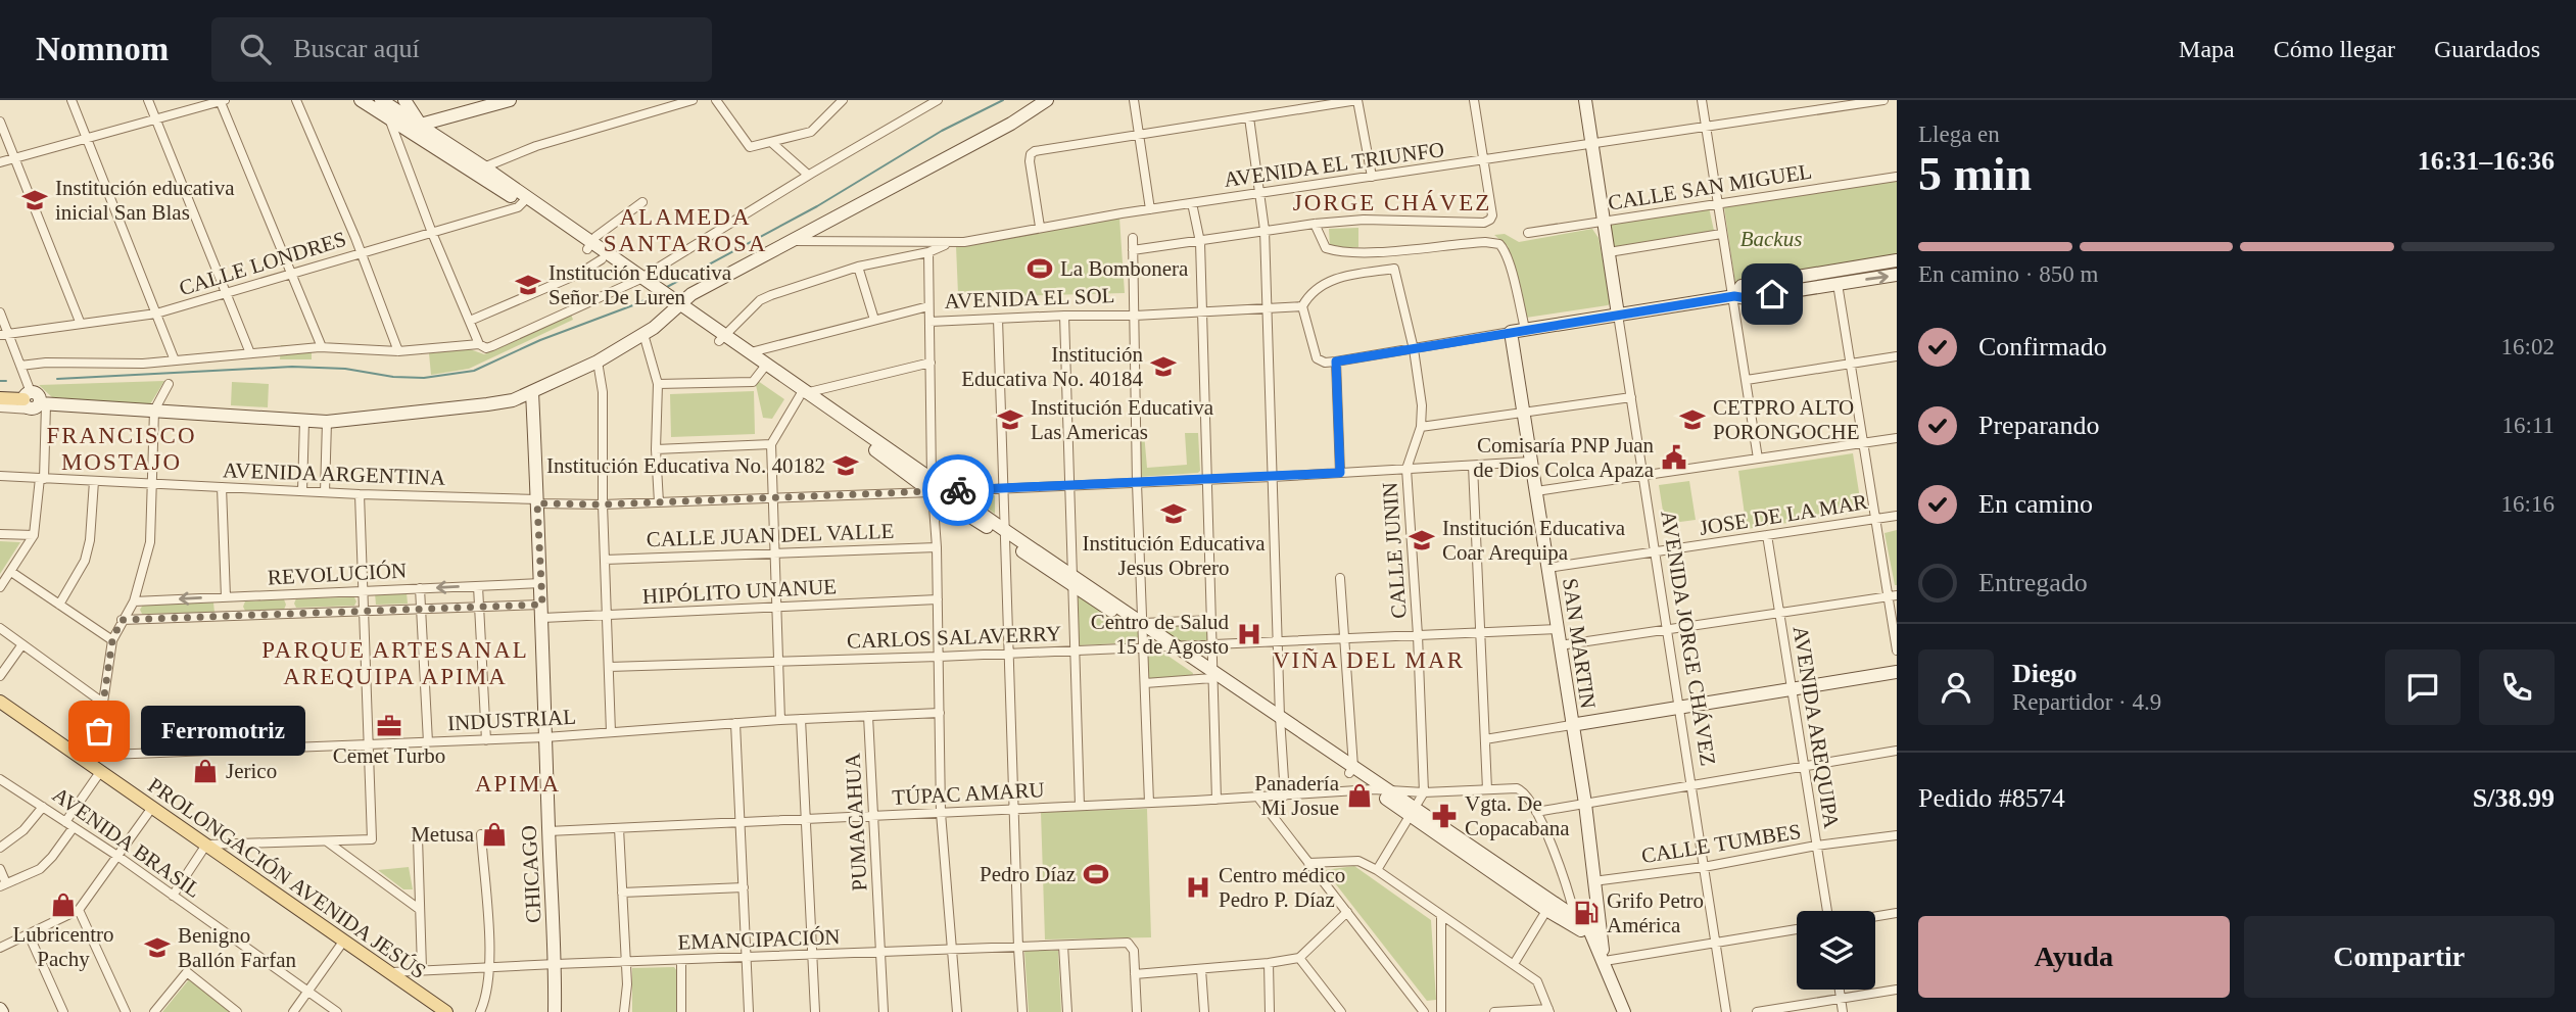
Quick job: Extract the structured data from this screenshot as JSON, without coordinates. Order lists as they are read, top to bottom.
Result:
{
  "streets": {
    "main road": ["PROLONGACIÓN AVENIDA JESÚS"],
    "street": [
      "AVENIDA EL TRIUNFO",
      "CALLE SAN MIGUEL",
      "CALLE LONDRES",
      "AVENIDA EL SOL",
      "AVENIDA ARGENTINA",
      "JOSE DE LA MAR",
      "CALLE JUAN DEL VALLE",
      "CALLE JUNIN",
      "REVOLUCIÓN",
      "HIPÓLITO UNANUE",
      "CARLOS SALAVERRY",
      "AVENIDA JORGE CHÁVEZ",
      "SAN MARTIN",
      "INDUSTRIAL",
      "AVENIDA AREQUIPA",
      "TÚPAC AMARU",
      "PUMACAHUA",
      "AVENIDA BRASIL",
      "CALLE TUMBES",
      "CHICAGO",
      "EMANCIPACIÓN"
    ]
  },
  "crossings": [
    ["AVENIDA EL TRIUNFO", "AVENIDA JORGE CHÁVEZ"],
    ["CALLE SAN MIGUEL", "AVENIDA JORGE CHÁVEZ"],
    ["AVENIDA EL SOL", "CALLE JUNIN"],
    ["AVENIDA ARGENTINA", "CHICAGO"],
    ["JOSE DE LA MAR", "AVENIDA JORGE CHÁVEZ"],
    ["JOSE DE LA MAR", "SAN MARTIN"],
    ["JOSE DE LA MAR", "AVENIDA AREQUIPA"],
    ["CALLE JUNIN", "CARLOS SALAVERRY"],
    ["CALLE JUNIN", "TÚPAC AMARU"],
    ["REVOLUCIÓN", "HIPÓLITO UNANUE"],
    ["REVOLUCIÓN", "CHICAGO"],
    ["HIPÓLITO UNANUE", "CHICAGO"],
    ["CARLOS SALAVERRY", "SAN MARTIN"],
    ["AVENIDA JORGE CHÁVEZ", "CALLE TUMBES"],
    ["SAN MARTIN", "CALLE TUMBES"],
    ["INDUSTRIAL", "PUMACAHUA"],
    ["INDUSTRIAL", "CHICAGO"],
    ["INDUSTRIAL", "PROLONGACIÓN AVENIDA JESÚS"],
    ["AVENIDA AREQUIPA", "CALLE TUMBES"],
    ["TÚPAC AMARU", "PUMACAHUA"],
    ["TÚPAC AMARU", "CHICAGO"],
    ["PUMACAHUA", "EMANCIPACIÓN"],
    ["CHICAGO", "EMANCIPACIÓN"],
    ["PROLONGACIÓN AVENIDA JESÚS", "EMANCIPACIÓN"]
  ],
  "districts": [
    "JORGE CHÁVEZ",
    "ALAMEDA SANTA ROSA",
    "FRANCISCO MOSTAJO",
    "PARQUE ARTESANAL AREQUIPA APIMA",
    "VIÑA DEL MAR",
    "APIMA"
  ],
  "parks": ["Backus"],
  "places": {
    "school or university": [
      "Institución educativa inicial San Blas",
      "Institución Educativa Señor De Luren",
      "Institución Educativa No. 40184",
      "Institución Educativa Las Americas",
      "CETPRO ALTO PORONGOCHE",
      "Institución Educativa No. 40182",
      "Institución Educativa Jesus Obrero",
      "Institución Educativa Coar Arequipa",
      "Benigno Ballón Farfan"
    ],
    "sports": ["La Bombonera", "Pedro Díaz"],
    "public building": ["Comisaría PNP Juan de Dios Colca Apaza"],
    "hospital": ["Centro de Salud 15 de Agosto", "Centro médico Pedro P. Díaz"],
    "office": ["Cemet Turbo"],
    "other": ["Ferromotriz"],
    "shop": [
      "Jerico",
      "Panadería Mi Josue",
      "Metusa",
      "Lubricentro Pachy"
    ],
    "pharmacy": ["Vgta. De Copacabana"],
    "fuel station": ["Grifo Petro América"]
  },
  "page": {
    "header": "Nomnom",
    "search": "Buscar aquí",
    "nav": ["Mapa", "Cómo llegar", "Guardados"],
    "heading": ["5 min", "Llega en", "16:31–16:36"],
    "panel": [
      "Diego",
      "Repartidor · 4.9",
      "Pedido #8574",
      "S/38.99"
    ],
    "bar": "En camino · 850 m",
    "list": [
      ["Confirmado", "16:02"],
      ["Preparando", "16:11"],
      ["En camino", "16:16"],
      "Entregado"
    ],
    "bubble": "Ferromotriz",
    "buttons": ["Ayuda", "Compartir"]
  }
}
